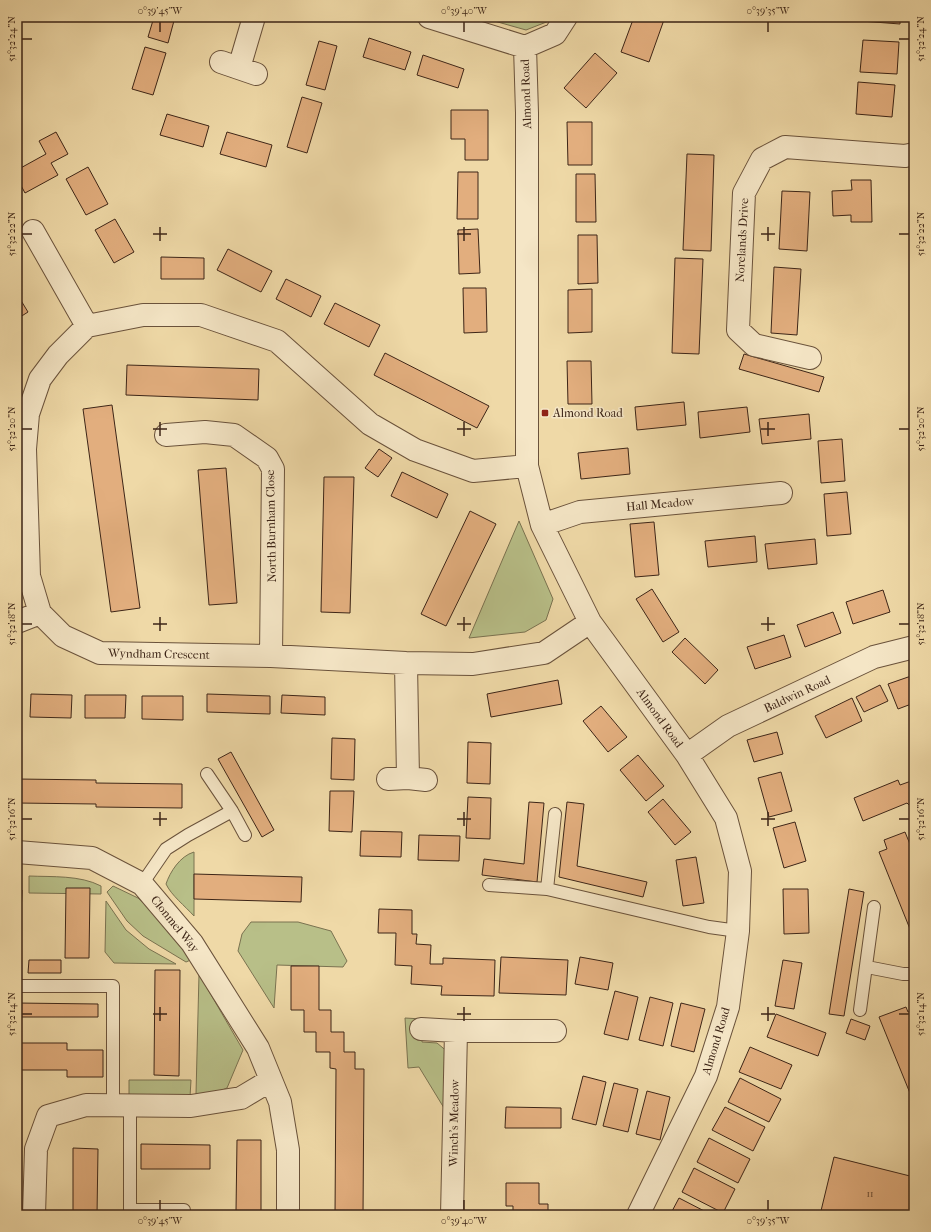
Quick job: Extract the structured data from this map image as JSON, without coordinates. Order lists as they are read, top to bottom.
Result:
{
  "streets": {
    "street": [
      "Almond Road",
      "Norelands Drive",
      "Hall Meadow",
      "North Burnham Close",
      "Wyndham Crescent",
      "Baldwin Road",
      "Clonmel Way",
      "Winch's Meadow"
    ]
  },
  "crossings": [
    ["Almond Road", "Hall Meadow"],
    ["Almond Road", "Wyndham Crescent"],
    ["Almond Road", "Baldwin Road"],
    ["North Burnham Close", "Wyndham Crescent"]
  ],
  "places": {
    "transit": ["Almond Road"]
  },
  "house_numbers": ["11"],
  "coordinates": [
    "0°39'45\"W",
    "0°39'40\"W",
    "0°39'35\"W",
    "51°32'24\"N",
    "51°32'22\"N",
    "51°32'20\"N",
    "51°32'18\"N",
    "51°32'16\"N",
    "51°32'14\"N"
  ]
}
